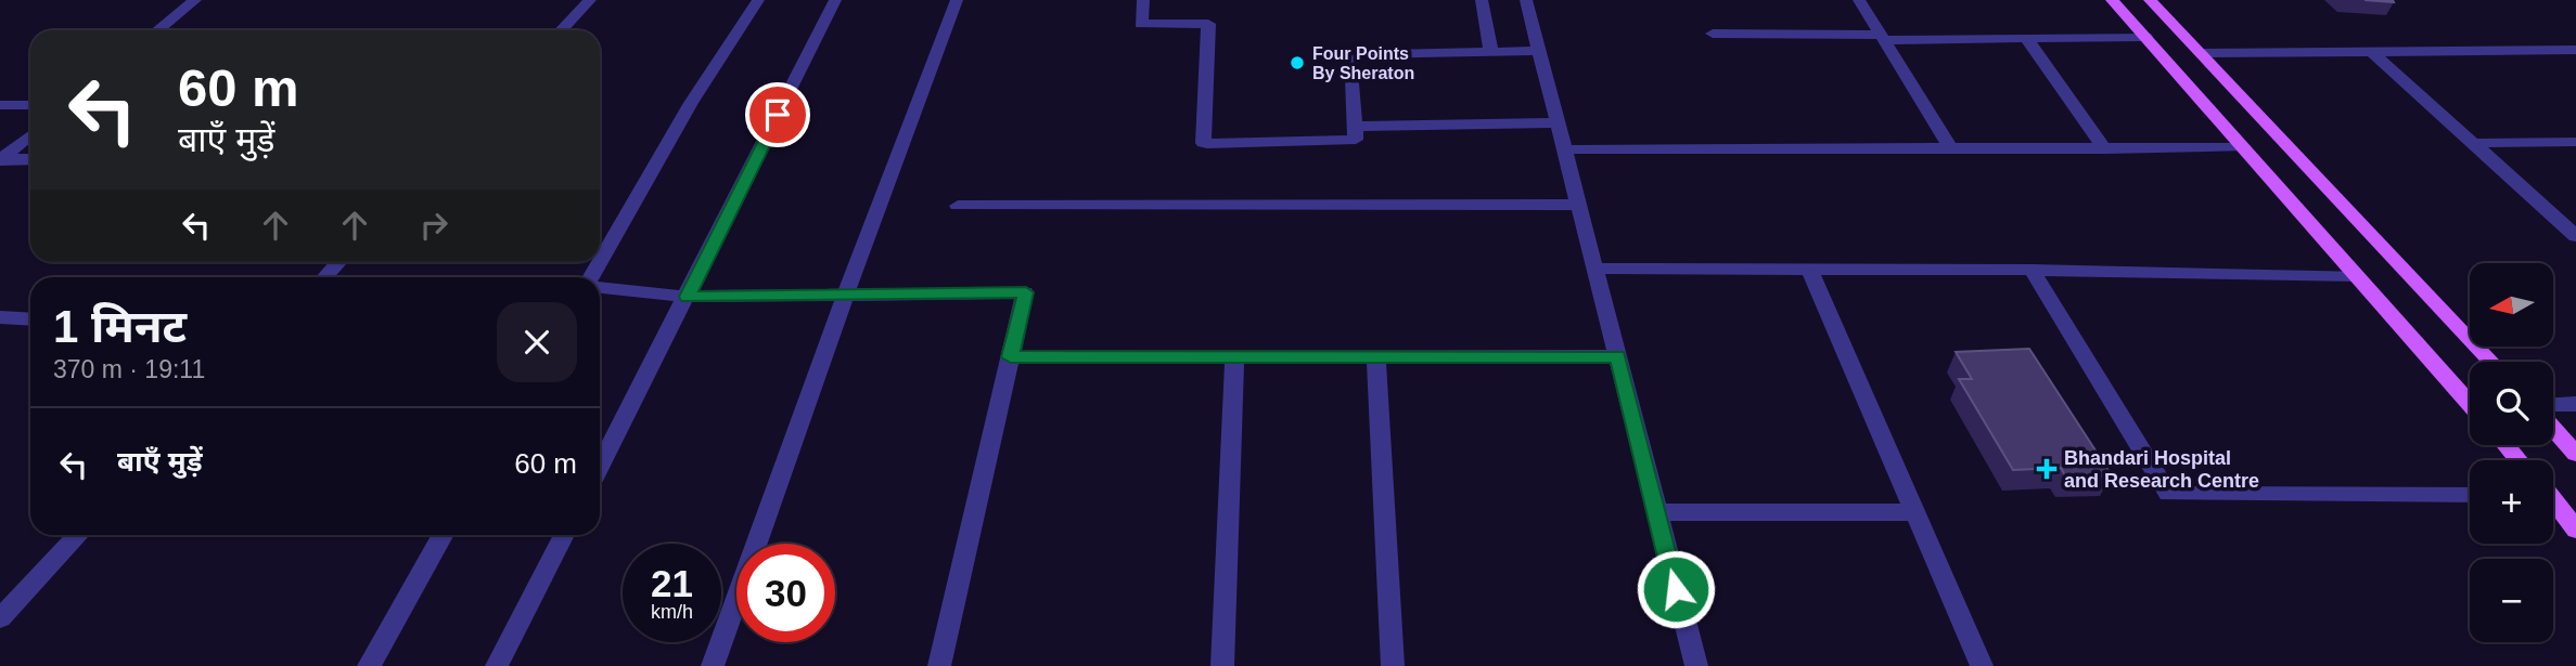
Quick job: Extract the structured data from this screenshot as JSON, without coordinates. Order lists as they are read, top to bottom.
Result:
{
  "places": {
    "other": ["Four Points By Sheraton"],
    "health": ["Bhandari Hospital and Research Centre"]
  },
  "north": "left",
  "page": {
    "turn": ["60 m", "बाएँ मुड़ें"],
    "map_buttons": ["+", "−"],
    "heading": ["1 मिनट", "370 m · 19:11"],
    "list": [
      {
        "name": "बाएँ मुड़ें",
        "value": "60 m"
      }
    ],
    "speed": "21 km/h",
    "limit": "30"
  }
}
